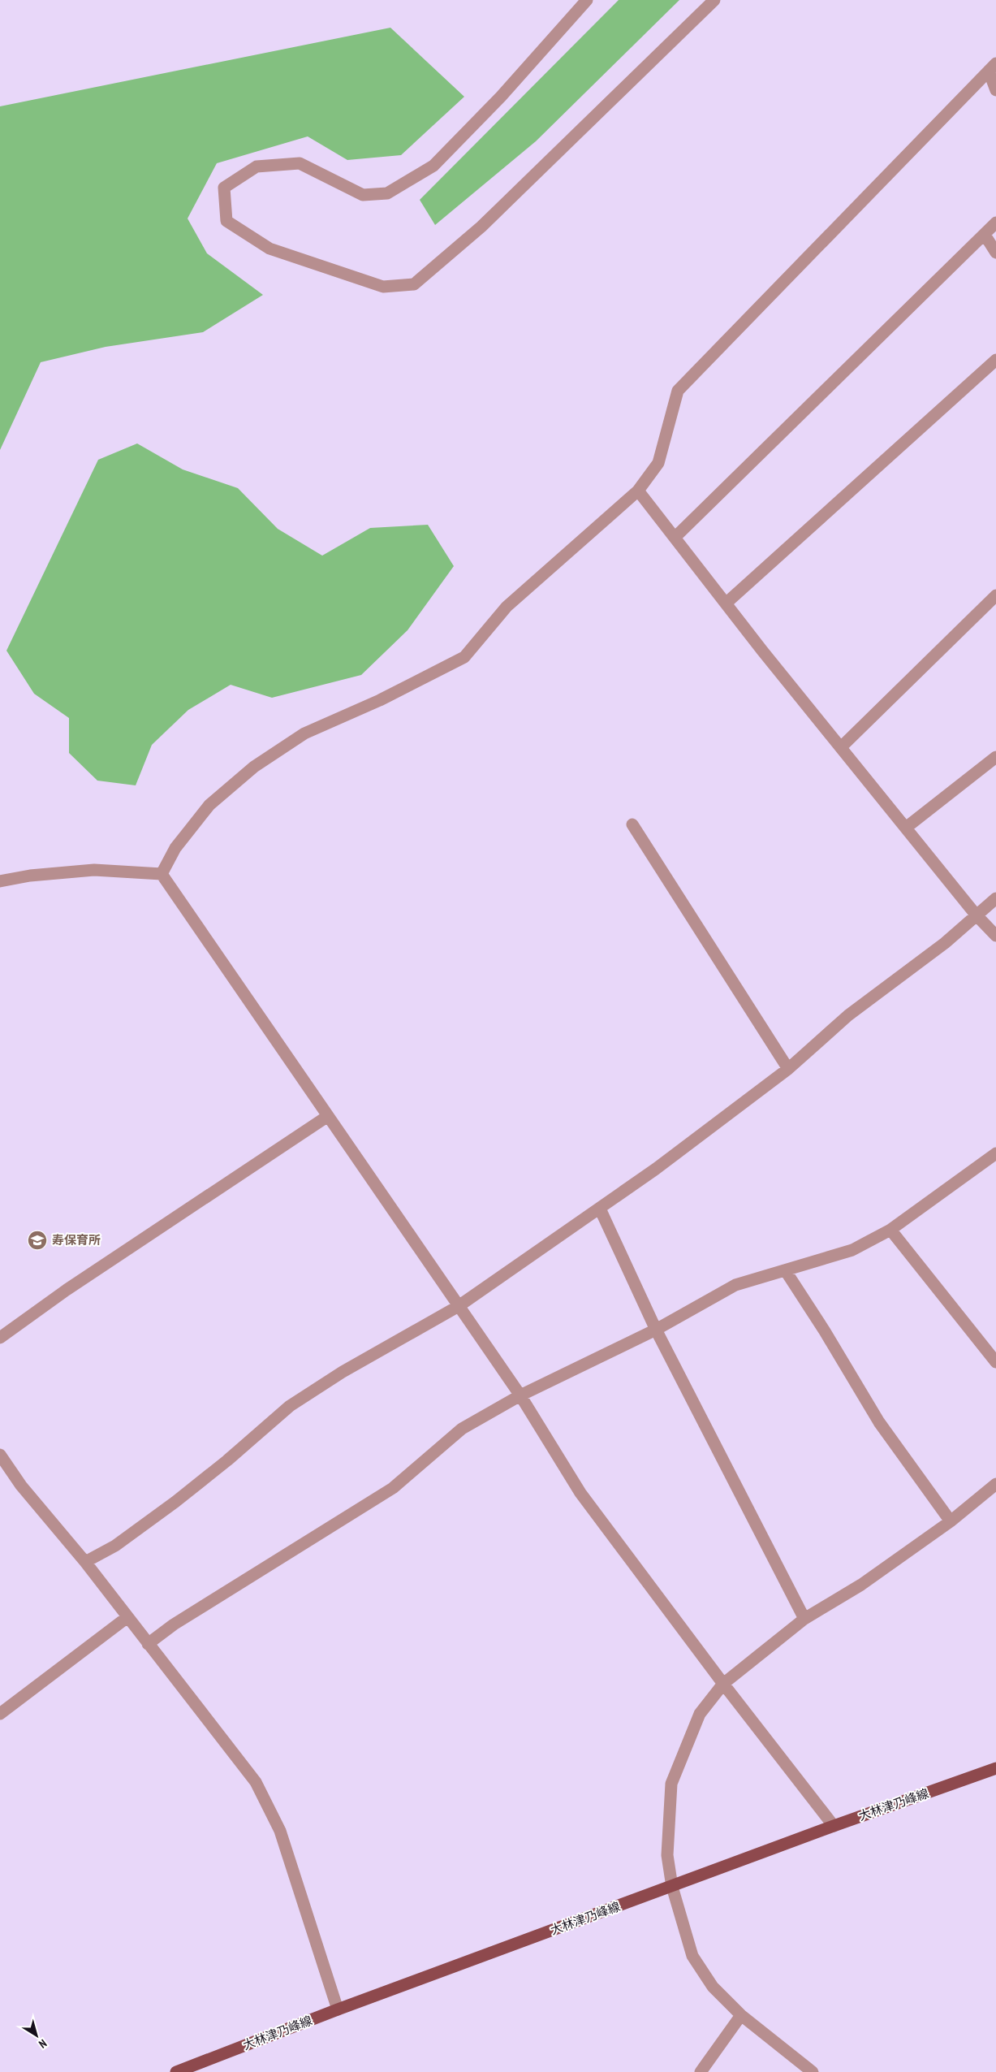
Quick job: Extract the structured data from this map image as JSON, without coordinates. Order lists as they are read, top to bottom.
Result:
{
  "streets": {
    "main road": ["大林津乃峰線"]
  },
  "places": {
    "school or university": ["寿保育所"]
  },
  "north": "bottom right"
}
